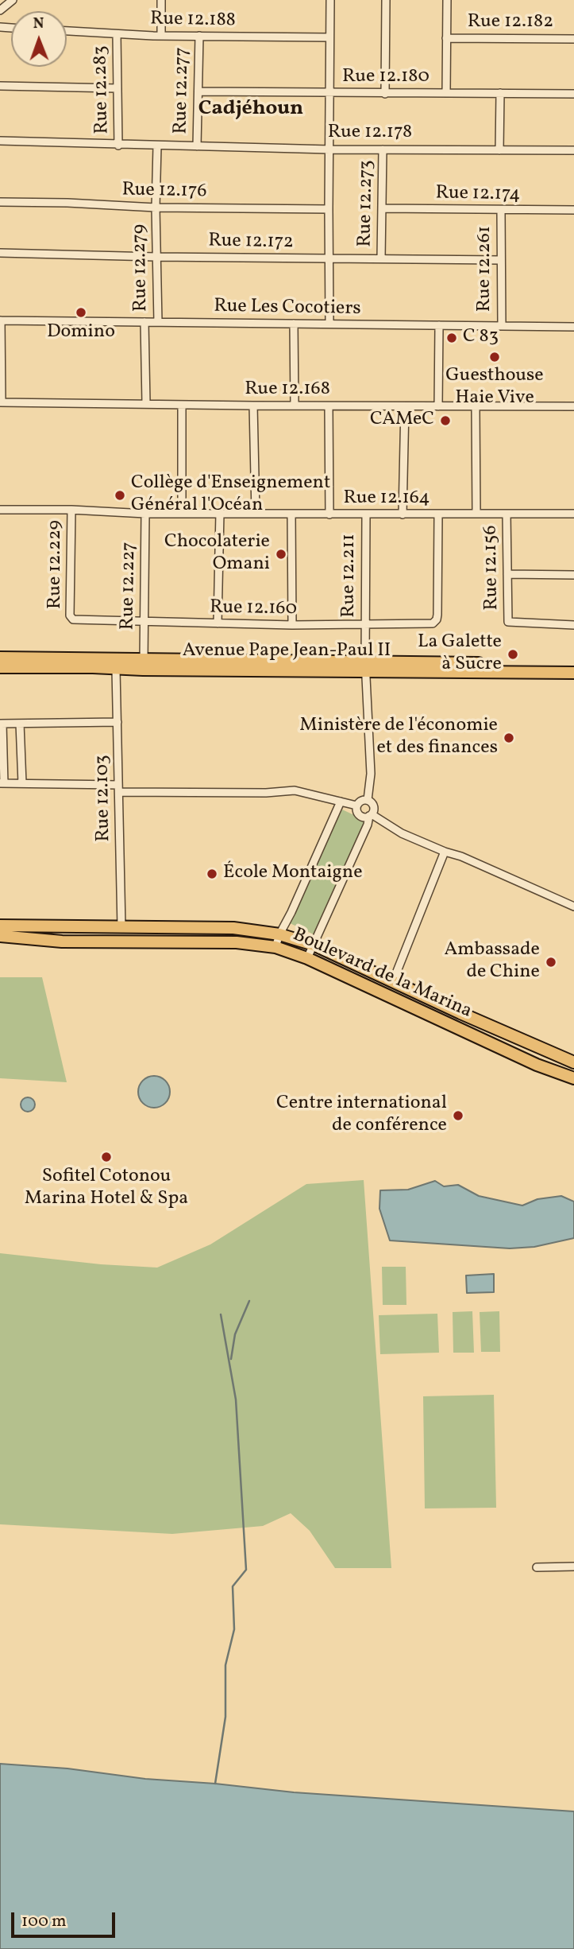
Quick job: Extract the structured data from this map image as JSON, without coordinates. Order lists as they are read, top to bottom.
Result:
{
  "streets": {
    "main road": ["Avenue Pape Jean-Paul II", "Boulevard de la Marina"],
    "street": [
      "Rue 12.188",
      "Rue 12.182",
      "Rue 12.180",
      "Rue 12.283",
      "Rue 12.277",
      "Rue 12.178",
      "Rue 12.176",
      "Rue 12.174",
      "Rue 12.273",
      "Rue 12.172",
      "Rue 12.279",
      "Rue 12.261",
      "Rue Les Cocotiers",
      "Rue 12.168",
      "Rue 12.164",
      "Rue 12.229",
      "Rue 12.156",
      "Rue 12.211",
      "Rue 12.227",
      "Rue 12.160",
      "Rue 12.103"
    ]
  },
  "crossings": [
    ["Rue 12.188", "Rue 12.283"],
    ["Rue 12.188", "Rue 12.277"],
    ["Rue 12.180", "Rue 12.277"],
    ["Rue 12.283", "Rue 12.178"],
    ["Rue 12.277", "Rue 12.178"],
    ["Rue 12.178", "Rue 12.273"],
    ["Rue 12.178", "Rue 12.279"],
    ["Rue 12.176", "Rue 12.279"],
    ["Rue 12.174", "Rue 12.273"],
    ["Rue 12.174", "Rue 12.261"],
    ["Rue 12.273", "Rue 12.172"],
    ["Rue 12.172", "Rue 12.279"],
    ["Rue 12.172", "Rue 12.261"],
    ["Rue 12.279", "Rue Les Cocotiers"],
    ["Rue 12.261", "Rue Les Cocotiers"],
    ["Rue 12.164", "Rue 12.229"],
    ["Rue 12.164", "Rue 12.156"],
    ["Rue 12.164", "Rue 12.211"],
    ["Rue 12.164", "Rue 12.227"],
    ["Rue 12.164", "Rue 12.160"],
    ["Rue 12.229", "Rue 12.160"],
    ["Rue 12.211", "Rue 12.160"],
    ["Rue 12.211", "Avenue Pape Jean-Paul II"],
    ["Rue 12.227", "Rue 12.160"],
    ["Rue 12.227", "Avenue Pape Jean-Paul II"],
    ["Avenue Pape Jean-Paul II", "Rue 12.103"],
    ["Rue 12.103", "Boulevard de la Marina"]
  ],
  "districts": ["Cadjéhoun"],
  "places": [
    "Domino",
    "C 83",
    "Guesthouse Haie Vive",
    "CAMeC",
    "Collège d'Enseignement Général l'Océan",
    "Chocolaterie Omani",
    "La Galette à Sucre",
    "Ministère de l'économie et des finances",
    "École Montaigne",
    "Ambassade de Chine",
    "Centre international de conférence",
    "Sofitel Cotonou Marina Hotel & Spa"
  ],
  "scale_bar": "100 m",
  "north": "top"
}
